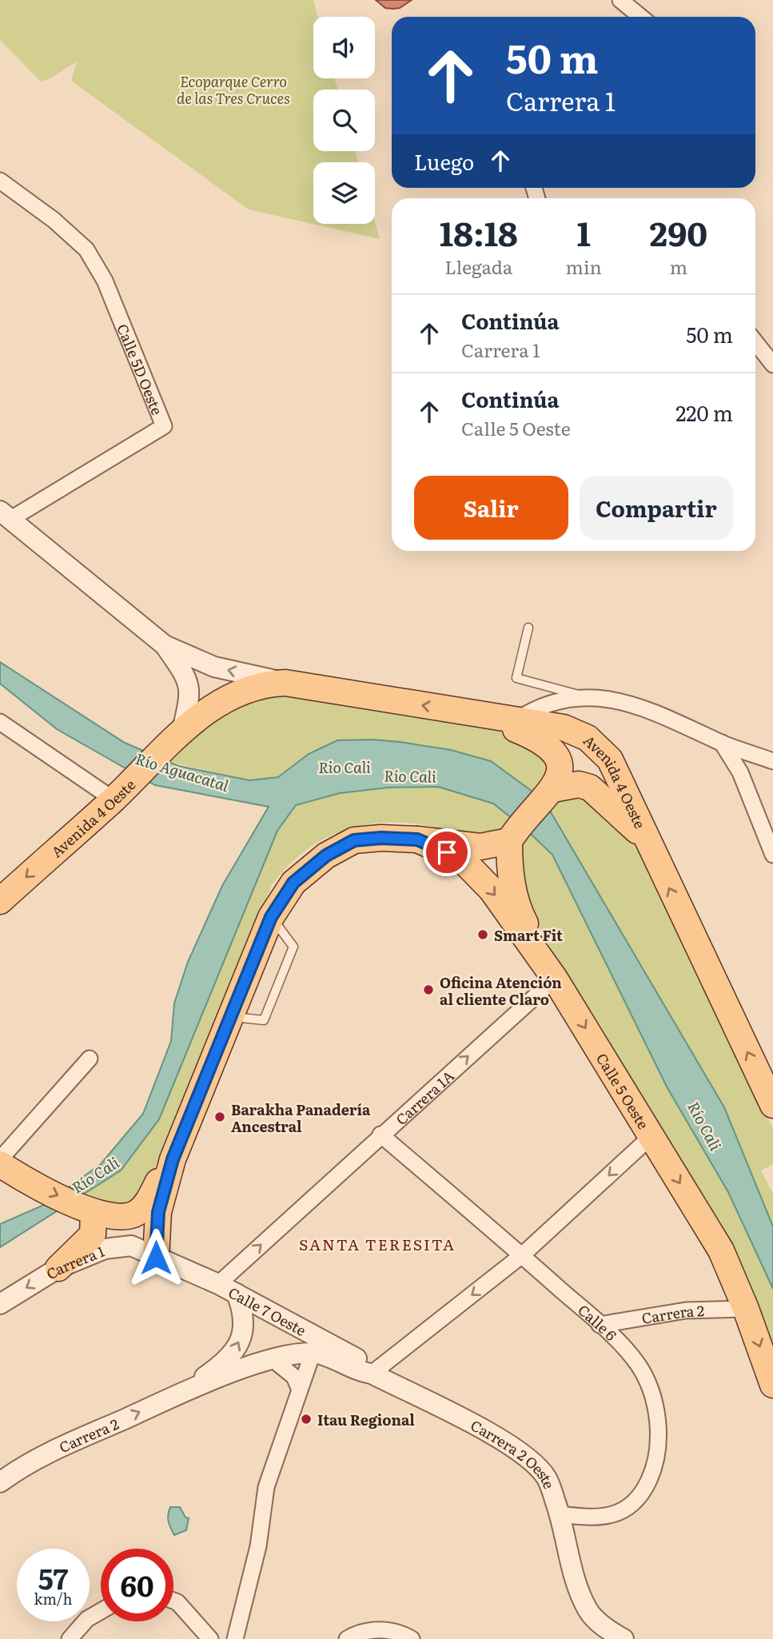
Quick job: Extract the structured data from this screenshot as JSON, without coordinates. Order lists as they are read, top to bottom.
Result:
{
  "streets": {
    "main road": ["Avenida 4 Oeste", "Calle 5 Oeste"],
    "street": [
      "Calle 5D Oeste",
      "Carrera 1A",
      "Carrera 1",
      "Calle 7 Oeste",
      "Carrera 2",
      "Calle 6",
      "Carrera 2 Oeste"
    ]
  },
  "crossings": [
    ["Calle 5D Oeste", "Avenida 4 Oeste"],
    ["Calle 5 Oeste", "Carrera 1A"],
    ["Calle 5 Oeste", "Carrera 2"],
    ["Carrera 1A", "Calle 7 Oeste"],
    ["Carrera 1A", "Calle 6"],
    ["Carrera 1", "Calle 7 Oeste"],
    ["Calle 7 Oeste", "Carrera 2"],
    ["Calle 7 Oeste", "Carrera 2 Oeste"],
    ["Carrera 2", "Calle 6"],
    ["Carrera 2", "Carrera 2 Oeste"],
    ["Calle 6", "Carrera 2 Oeste"]
  ],
  "one_way": ["Calle 5 Oeste", "Carrera 1A", "Carrera 1"],
  "districts": ["SANTA TERESITA"],
  "water": ["Rio Cali", "Río Aguacatal", "Río Cali"],
  "parks": ["Ecoparque Cerro de las Tres Cruces"],
  "places": [
    "Smart Fit",
    "Oficina Atención al cliente Claro",
    "Barakha Panadería Ancestral",
    "Itau Regional"
  ],
  "page": {
    "turn": ["50 m", "Carrera 1"],
    "then": "Luego",
    "eta": [
      "18:18",
      "Llegada",
      "1",
      "min",
      "290",
      "m"
    ],
    "list": [
      {
        "name": "Continúa",
        "note": "Carrera 1",
        "value": "50 m"
      },
      {
        "name": "Continúa",
        "note": "Calle 5 Oeste",
        "value": "220 m"
      }
    ],
    "buttons": ["Salir", "Compartir"],
    "speed": "57 km/h",
    "limit": "60"
  }
}
